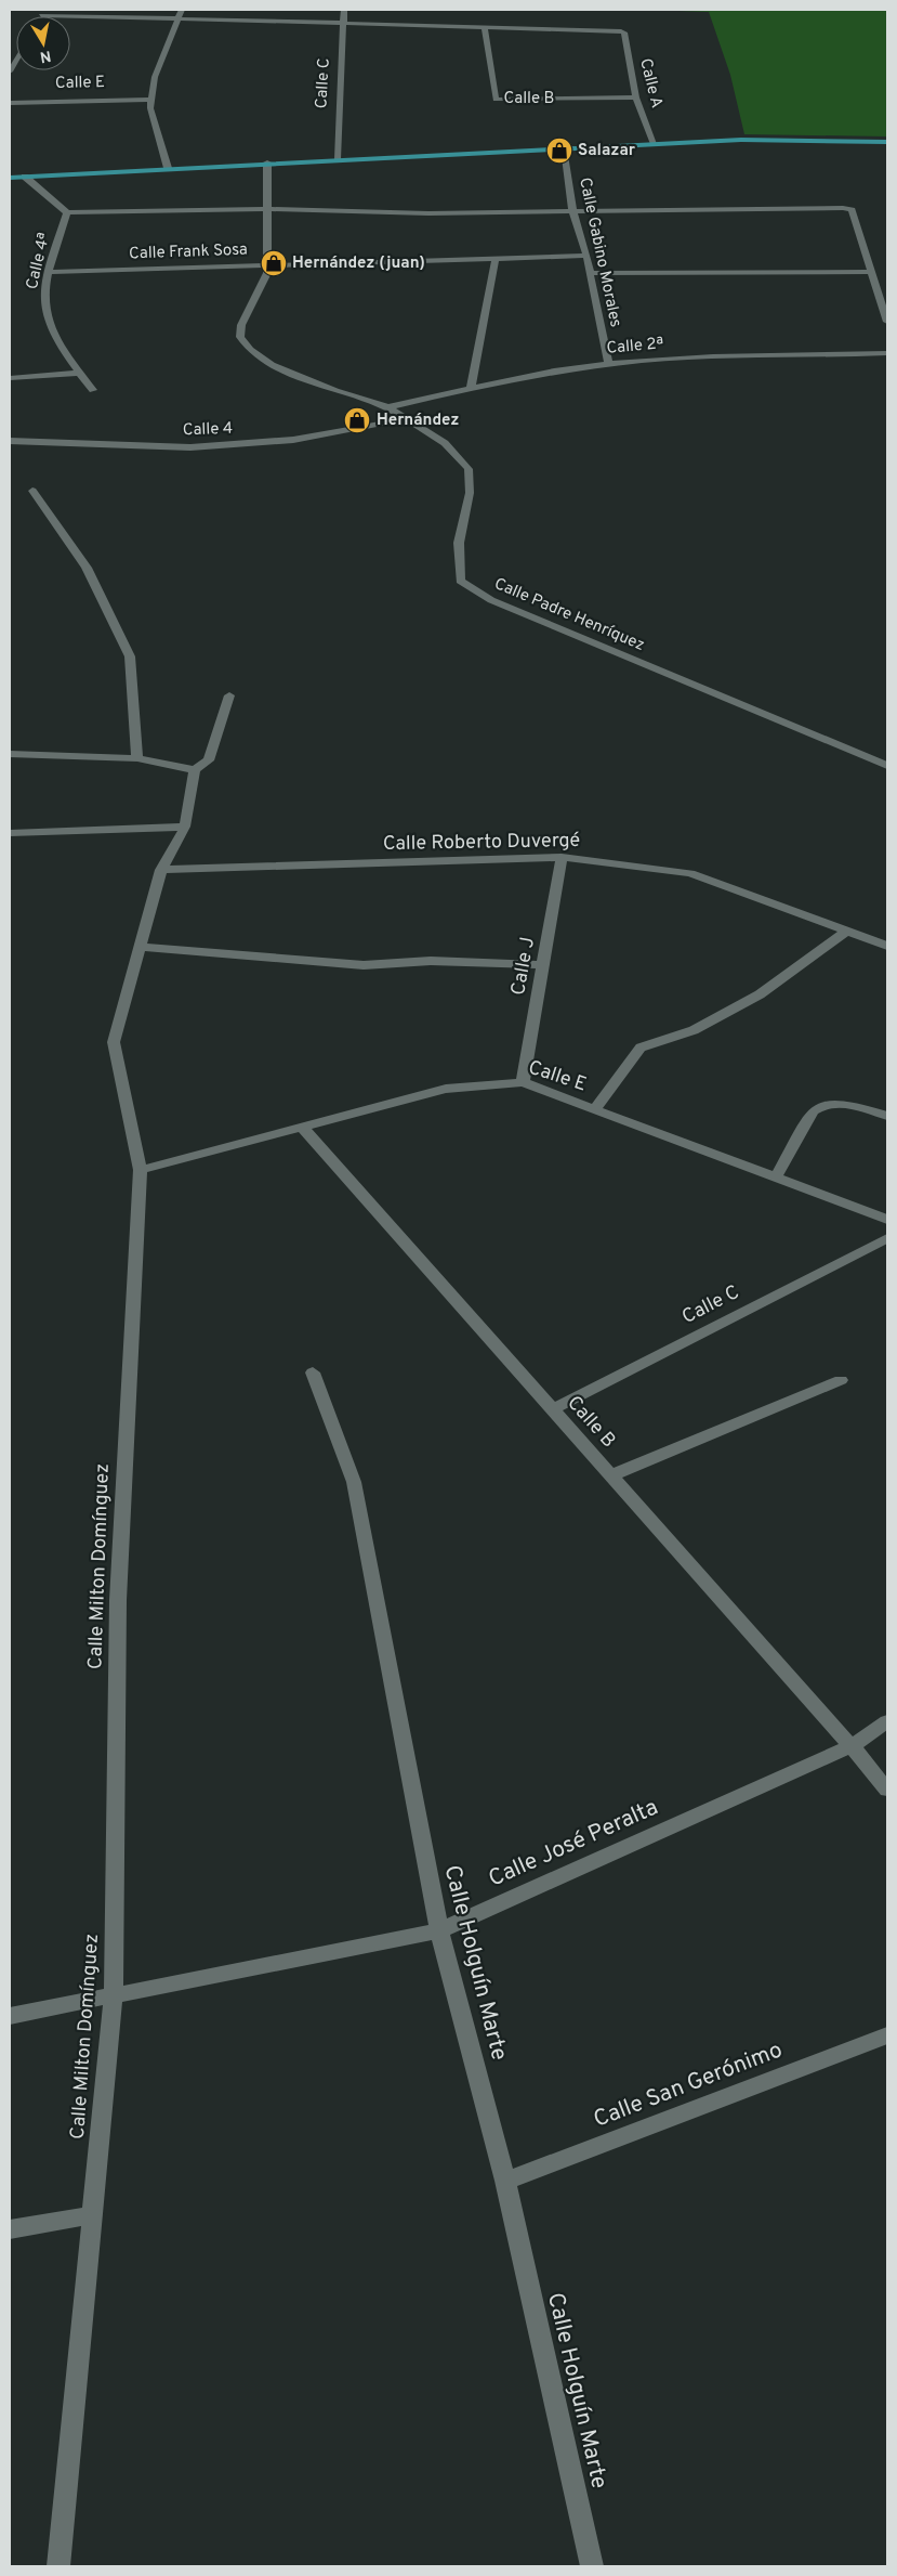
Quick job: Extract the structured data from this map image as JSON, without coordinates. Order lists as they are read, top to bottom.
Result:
{
  "streets": {
    "street": [
      "Calle E",
      "Calle C",
      "Calle A",
      "Calle B",
      "Calle Frank Sosa",
      "Calle Gabino Morales",
      "Calle 4ª",
      "Calle 2ª",
      "Calle 4",
      "Calle Padre Henríquez",
      "Calle Roberto Duvergé",
      "Calle J",
      "Calle Milton Domínguez",
      "Calle José Peralta",
      "Calle Holguín Marte",
      "Calle San Gerónimo"
    ]
  },
  "crossings": [
    ["Calle E", "Calle B"],
    ["Calle E", "Calle J"],
    ["Calle E", "Calle Milton Domínguez"],
    ["Calle C", "Calle B"],
    ["Calle A", "Calle B"],
    ["Calle B", "Calle José Peralta"],
    ["Calle Frank Sosa", "Calle Gabino Morales"],
    ["Calle Frank Sosa", "Calle 4ª"],
    ["Calle Frank Sosa", "Calle Padre Henríquez"],
    ["Calle Gabino Morales", "Calle 2ª"],
    ["Calle 2ª", "Calle Padre Henríquez"],
    ["Calle 4", "Calle Padre Henríquez"],
    ["Calle Roberto Duvergé", "Calle J"],
    ["Calle Roberto Duvergé", "Calle Milton Domínguez"],
    ["Calle Milton Domínguez", "Calle José Peralta"],
    ["Calle José Peralta", "Calle Holguín Marte"],
    ["Calle Holguín Marte", "Calle San Gerónimo"]
  ],
  "places": {
    "shop": ["Salazar", "Hernández (juan)", "Hernández"]
  },
  "north": "bottom"
}
